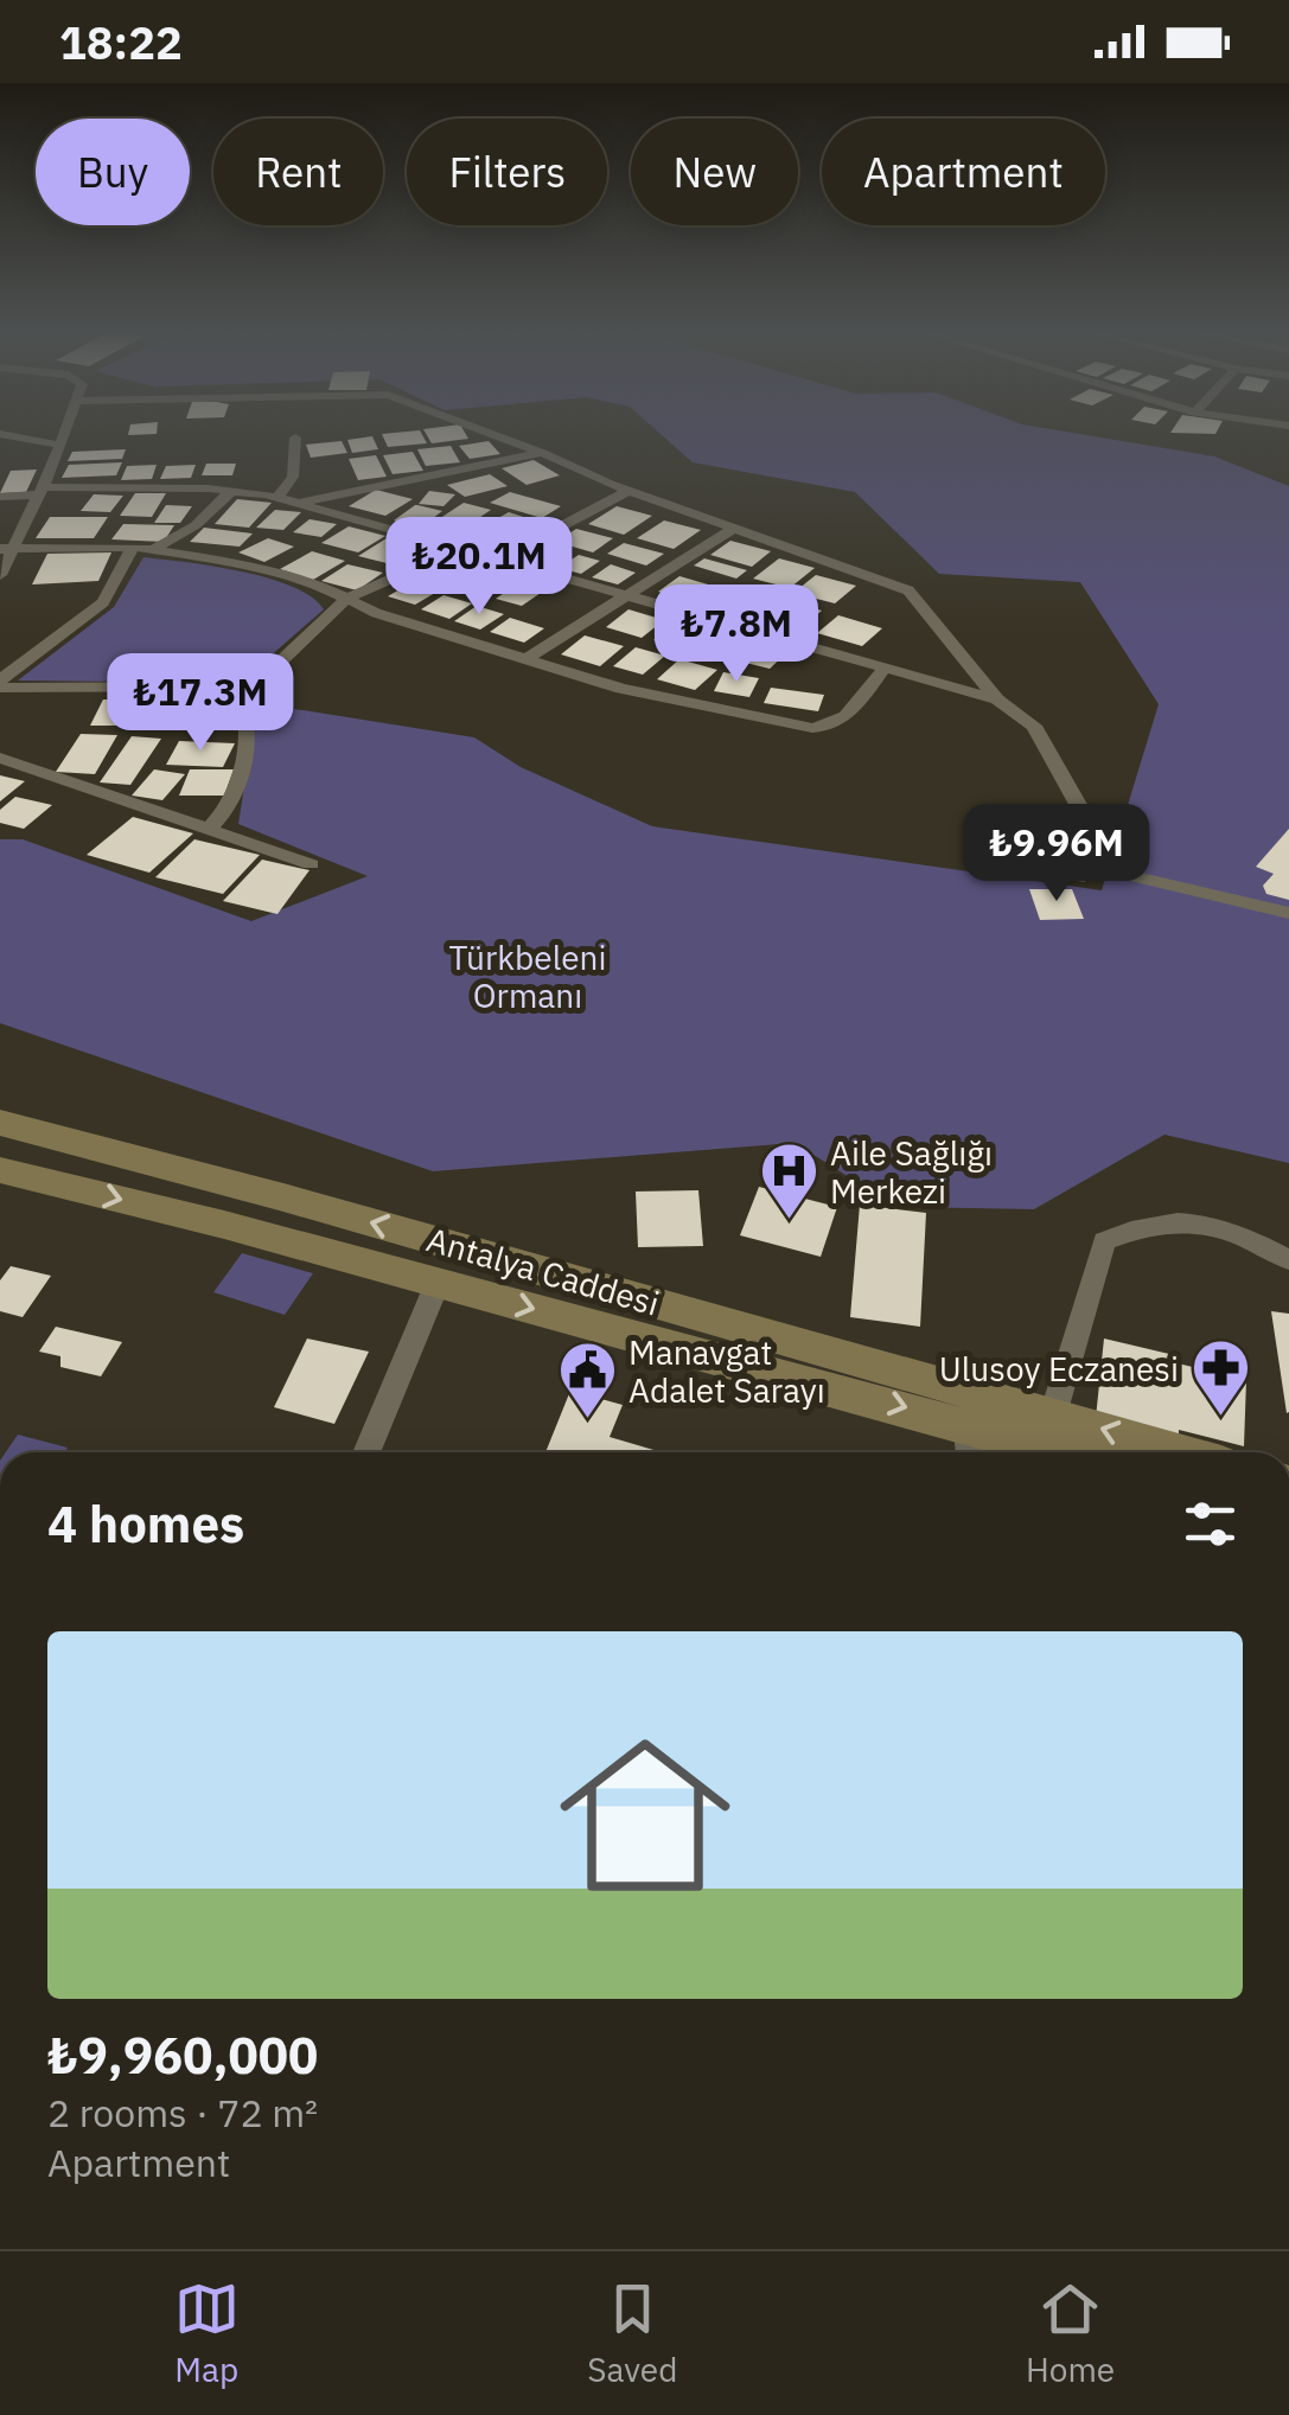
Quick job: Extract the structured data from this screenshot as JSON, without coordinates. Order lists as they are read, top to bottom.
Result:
{
  "streets": {
    "main road": ["Antalya Caddesi"]
  },
  "parks": ["Türkbeleni Ormanı"],
  "places": {
    "hospital": ["Aile Sağlığı Merkezi"],
    "pharmacy": ["Ulusoy Eczanesi"],
    "public building": ["Manavgat Adalet Sarayı"]
  },
  "page": {
    "status": "18:22",
    "chip": [
      "Buy",
      "Rent",
      "Filters",
      "New",
      "Apartment"
    ],
    "price": [
      "₺20.1M",
      "₺7.8M",
      "₺17.3M",
      "₺9.96M"
    ],
    "heading": "4 homes",
    "list": [
      {
        "name": "₺9,960,000",
        "note": "2 rooms · 72 m² · Apartment"
      }
    ],
    "tabs": ["Map", "Saved", "Home"]
  }
}
